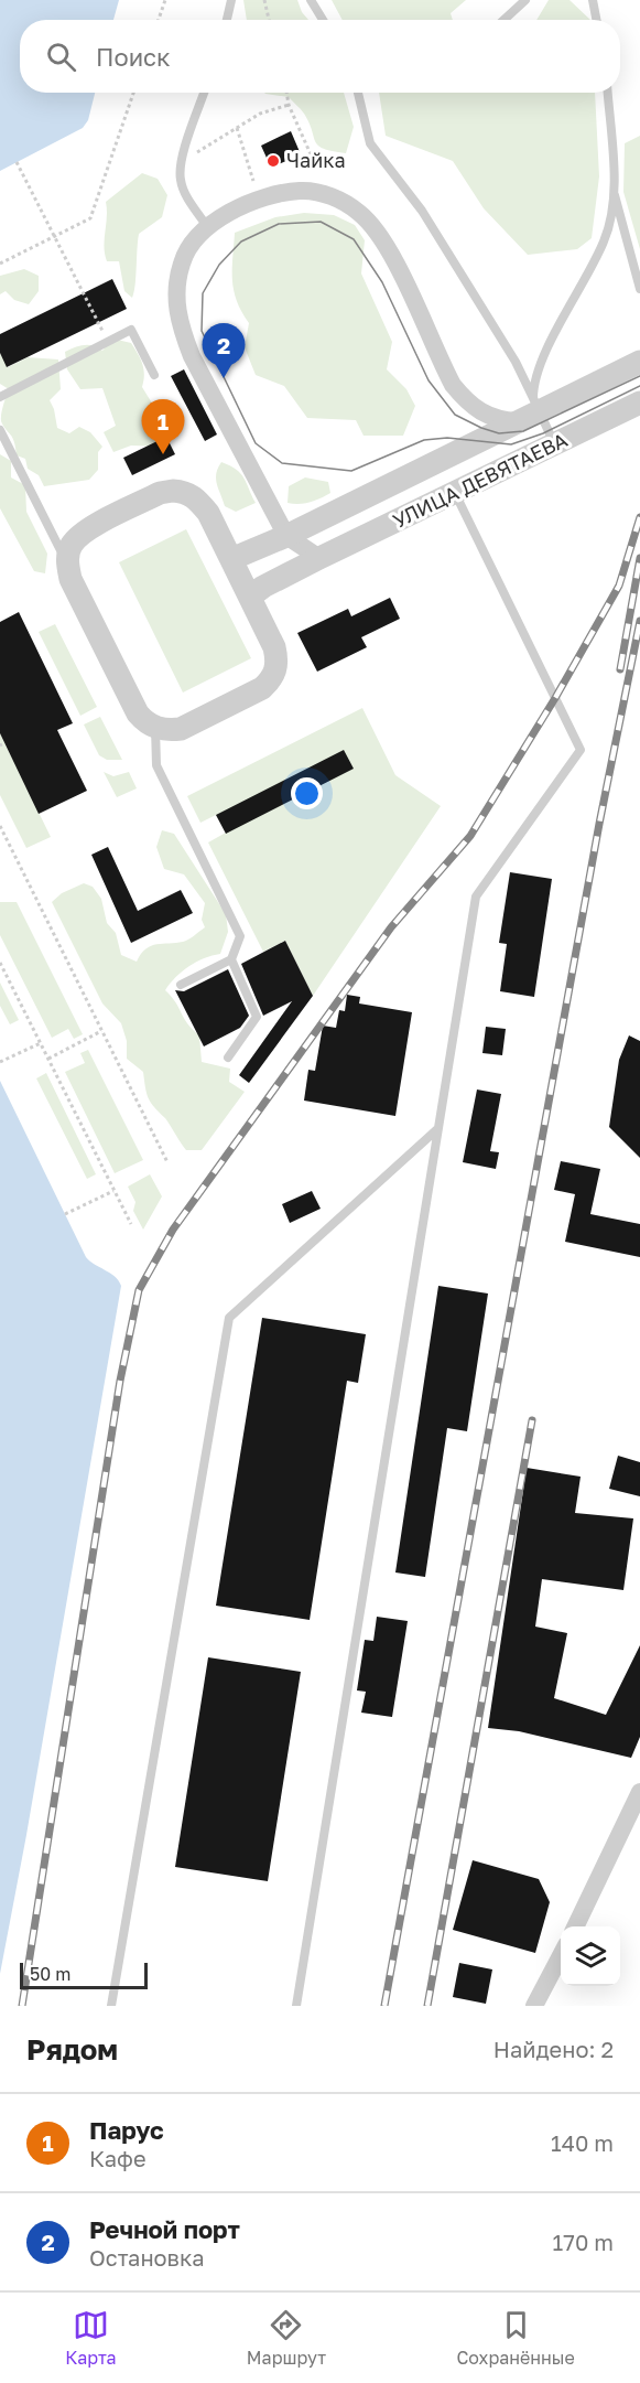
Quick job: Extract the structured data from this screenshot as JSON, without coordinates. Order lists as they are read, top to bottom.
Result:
{
  "streets": {
    "street": ["УЛИЦА ДЕВЯТАЕВА"]
  },
  "places": ["Чайка"],
  "scale_bar": "50 m",
  "page": {
    "search": "Поиск",
    "pins": ["2", "1"],
    "scale": "50 m",
    "heading": ["Рядом", "Найдено: 2"],
    "list": [
      {
        "mark": "1",
        "name": "Парус",
        "note": "Кафе",
        "value": "140 m"
      },
      {
        "mark": "2",
        "name": "Речной порт",
        "note": "Остановка",
        "value": "170 m"
      }
    ],
    "nav": ["Карта", "Маршрут", "Сохранённые"]
  }
}
